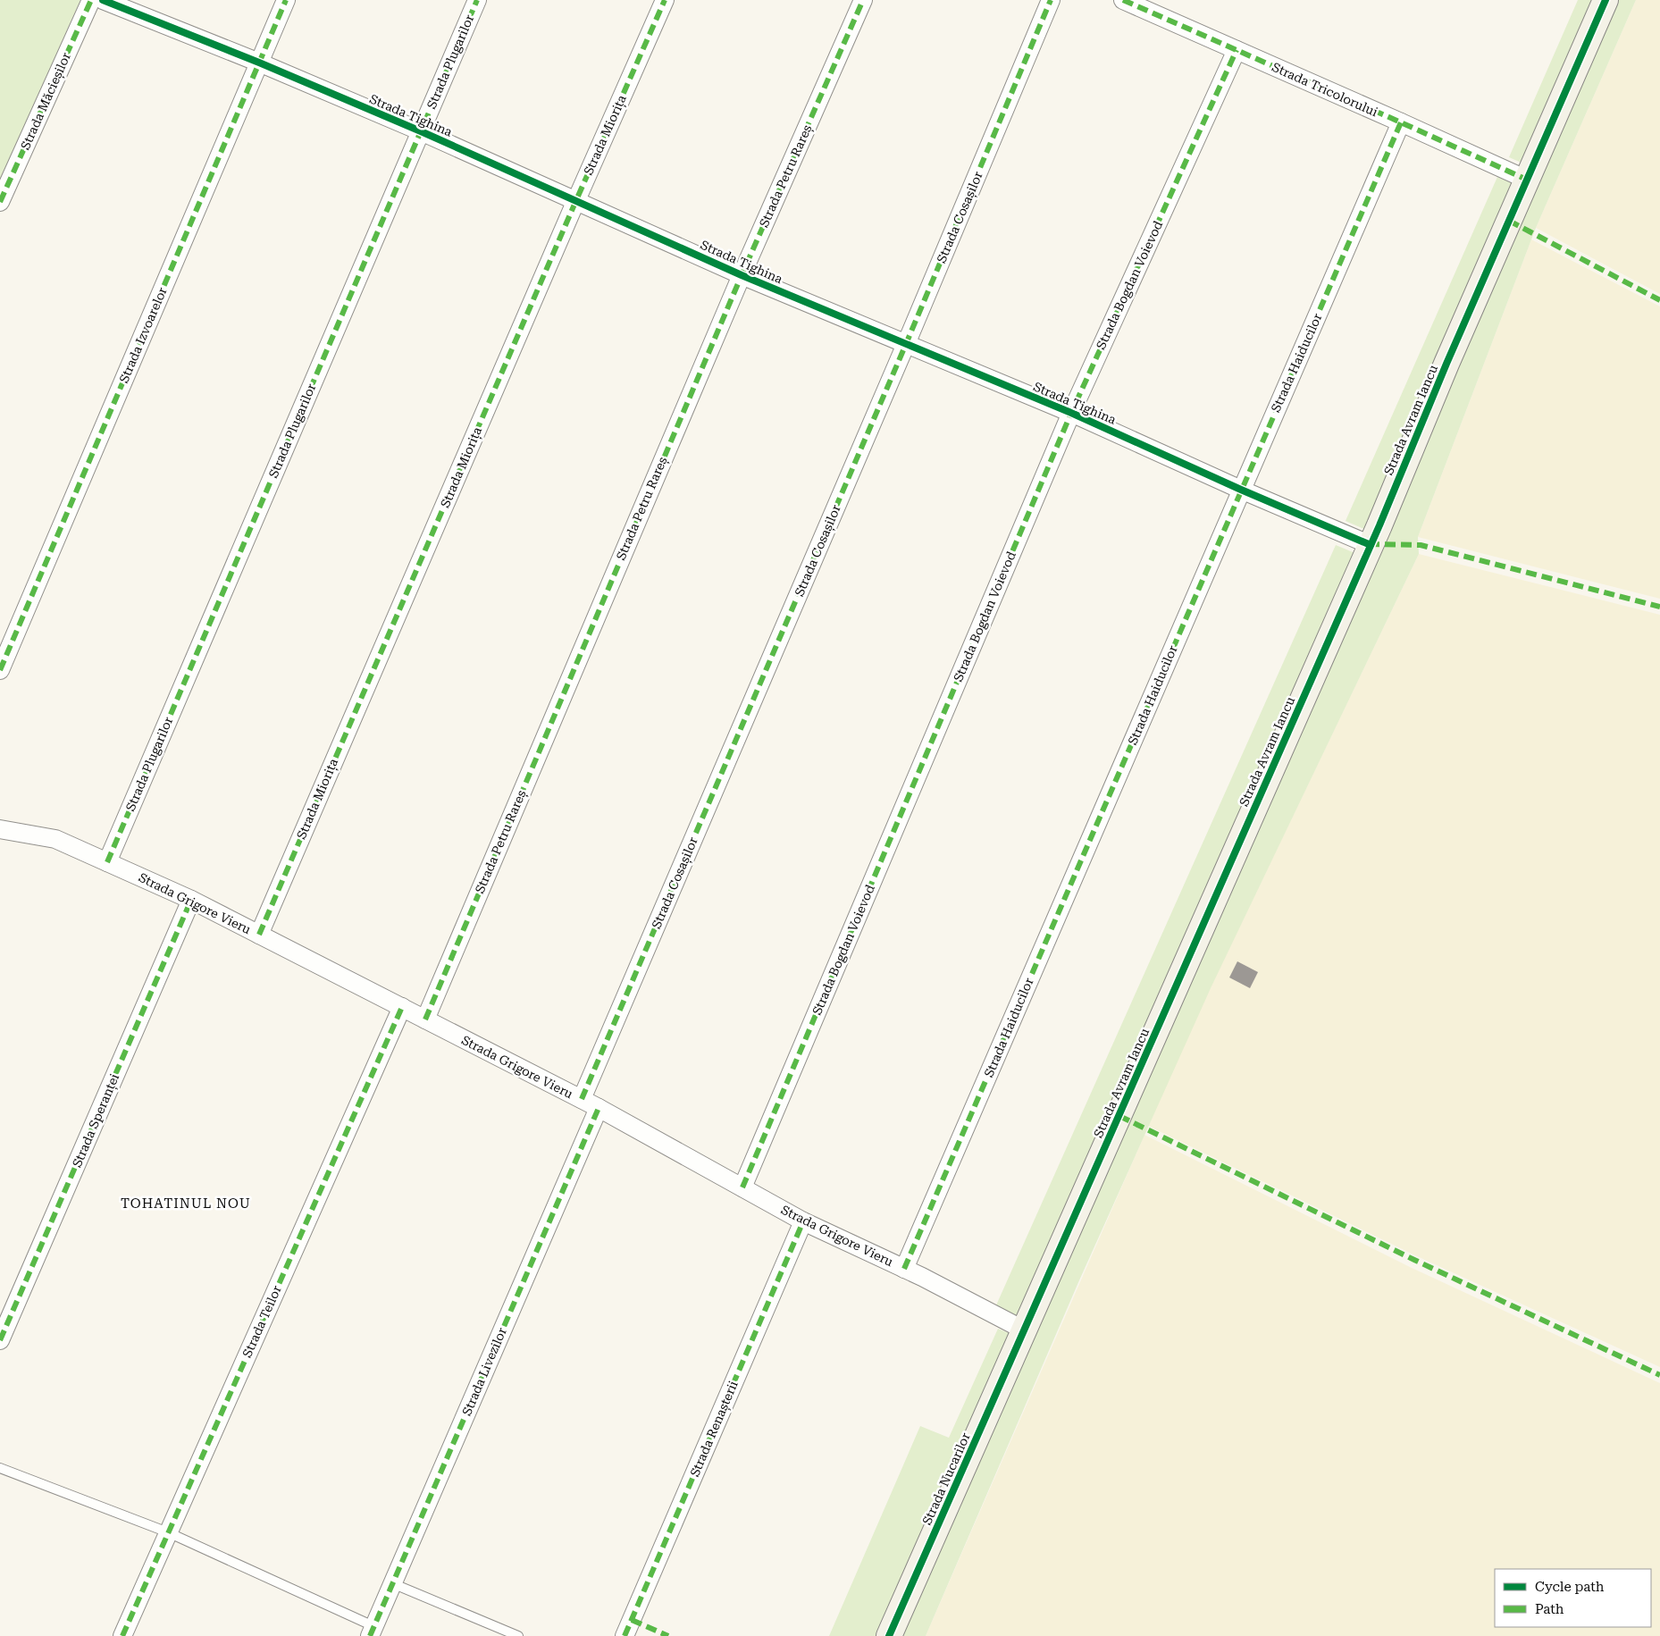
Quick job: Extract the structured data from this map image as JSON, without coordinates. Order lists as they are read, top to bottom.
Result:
{
  "streets": {
    "street": [
      "Strada Plugarilor",
      "Strada Tricolorului",
      "Strada Măcieșilor",
      "Strada Tighina",
      "Strada Miorița",
      "Strada Petru Rareș",
      "Strada Cosașilor",
      "Strada Bogdan Voievod",
      "Strada Izvoarelor",
      "Strada Haiducilor",
      "Strada Avram Iancu",
      "Strada Grigore Vieru",
      "Strada Speranței",
      "Strada Teilor",
      "Strada Livezilor",
      "Strada Renașterii",
      "Strada Nucarilor"
    ]
  },
  "crossings": [
    ["Strada Plugarilor", "Strada Tighina"],
    ["Strada Plugarilor", "Strada Grigore Vieru"],
    ["Strada Tricolorului", "Strada Bogdan Voievod"],
    ["Strada Tricolorului", "Strada Haiducilor"],
    ["Strada Tricolorului", "Strada Avram Iancu"],
    ["Strada Tighina", "Strada Miorița"],
    ["Strada Tighina", "Strada Petru Rareș"],
    ["Strada Tighina", "Strada Cosașilor"],
    ["Strada Tighina", "Strada Bogdan Voievod"],
    ["Strada Tighina", "Strada Izvoarelor"],
    ["Strada Tighina", "Strada Haiducilor"],
    ["Strada Tighina", "Strada Avram Iancu"],
    ["Strada Miorița", "Strada Grigore Vieru"],
    ["Strada Petru Rareș", "Strada Grigore Vieru"],
    ["Strada Cosașilor", "Strada Grigore Vieru"],
    ["Strada Bogdan Voievod", "Strada Grigore Vieru"],
    ["Strada Haiducilor", "Strada Grigore Vieru"],
    ["Strada Avram Iancu", "Strada Grigore Vieru"],
    ["Strada Avram Iancu", "Strada Nucarilor"],
    ["Strada Grigore Vieru", "Strada Speranței"],
    ["Strada Grigore Vieru", "Strada Teilor"],
    ["Strada Grigore Vieru", "Strada Livezilor"],
    ["Strada Grigore Vieru", "Strada Renașterii"],
    ["Strada Grigore Vieru", "Strada Nucarilor"]
  ],
  "districts": ["TOHATINUL NOU"],
  "legend": ["Cycle path", "Path"]
}
